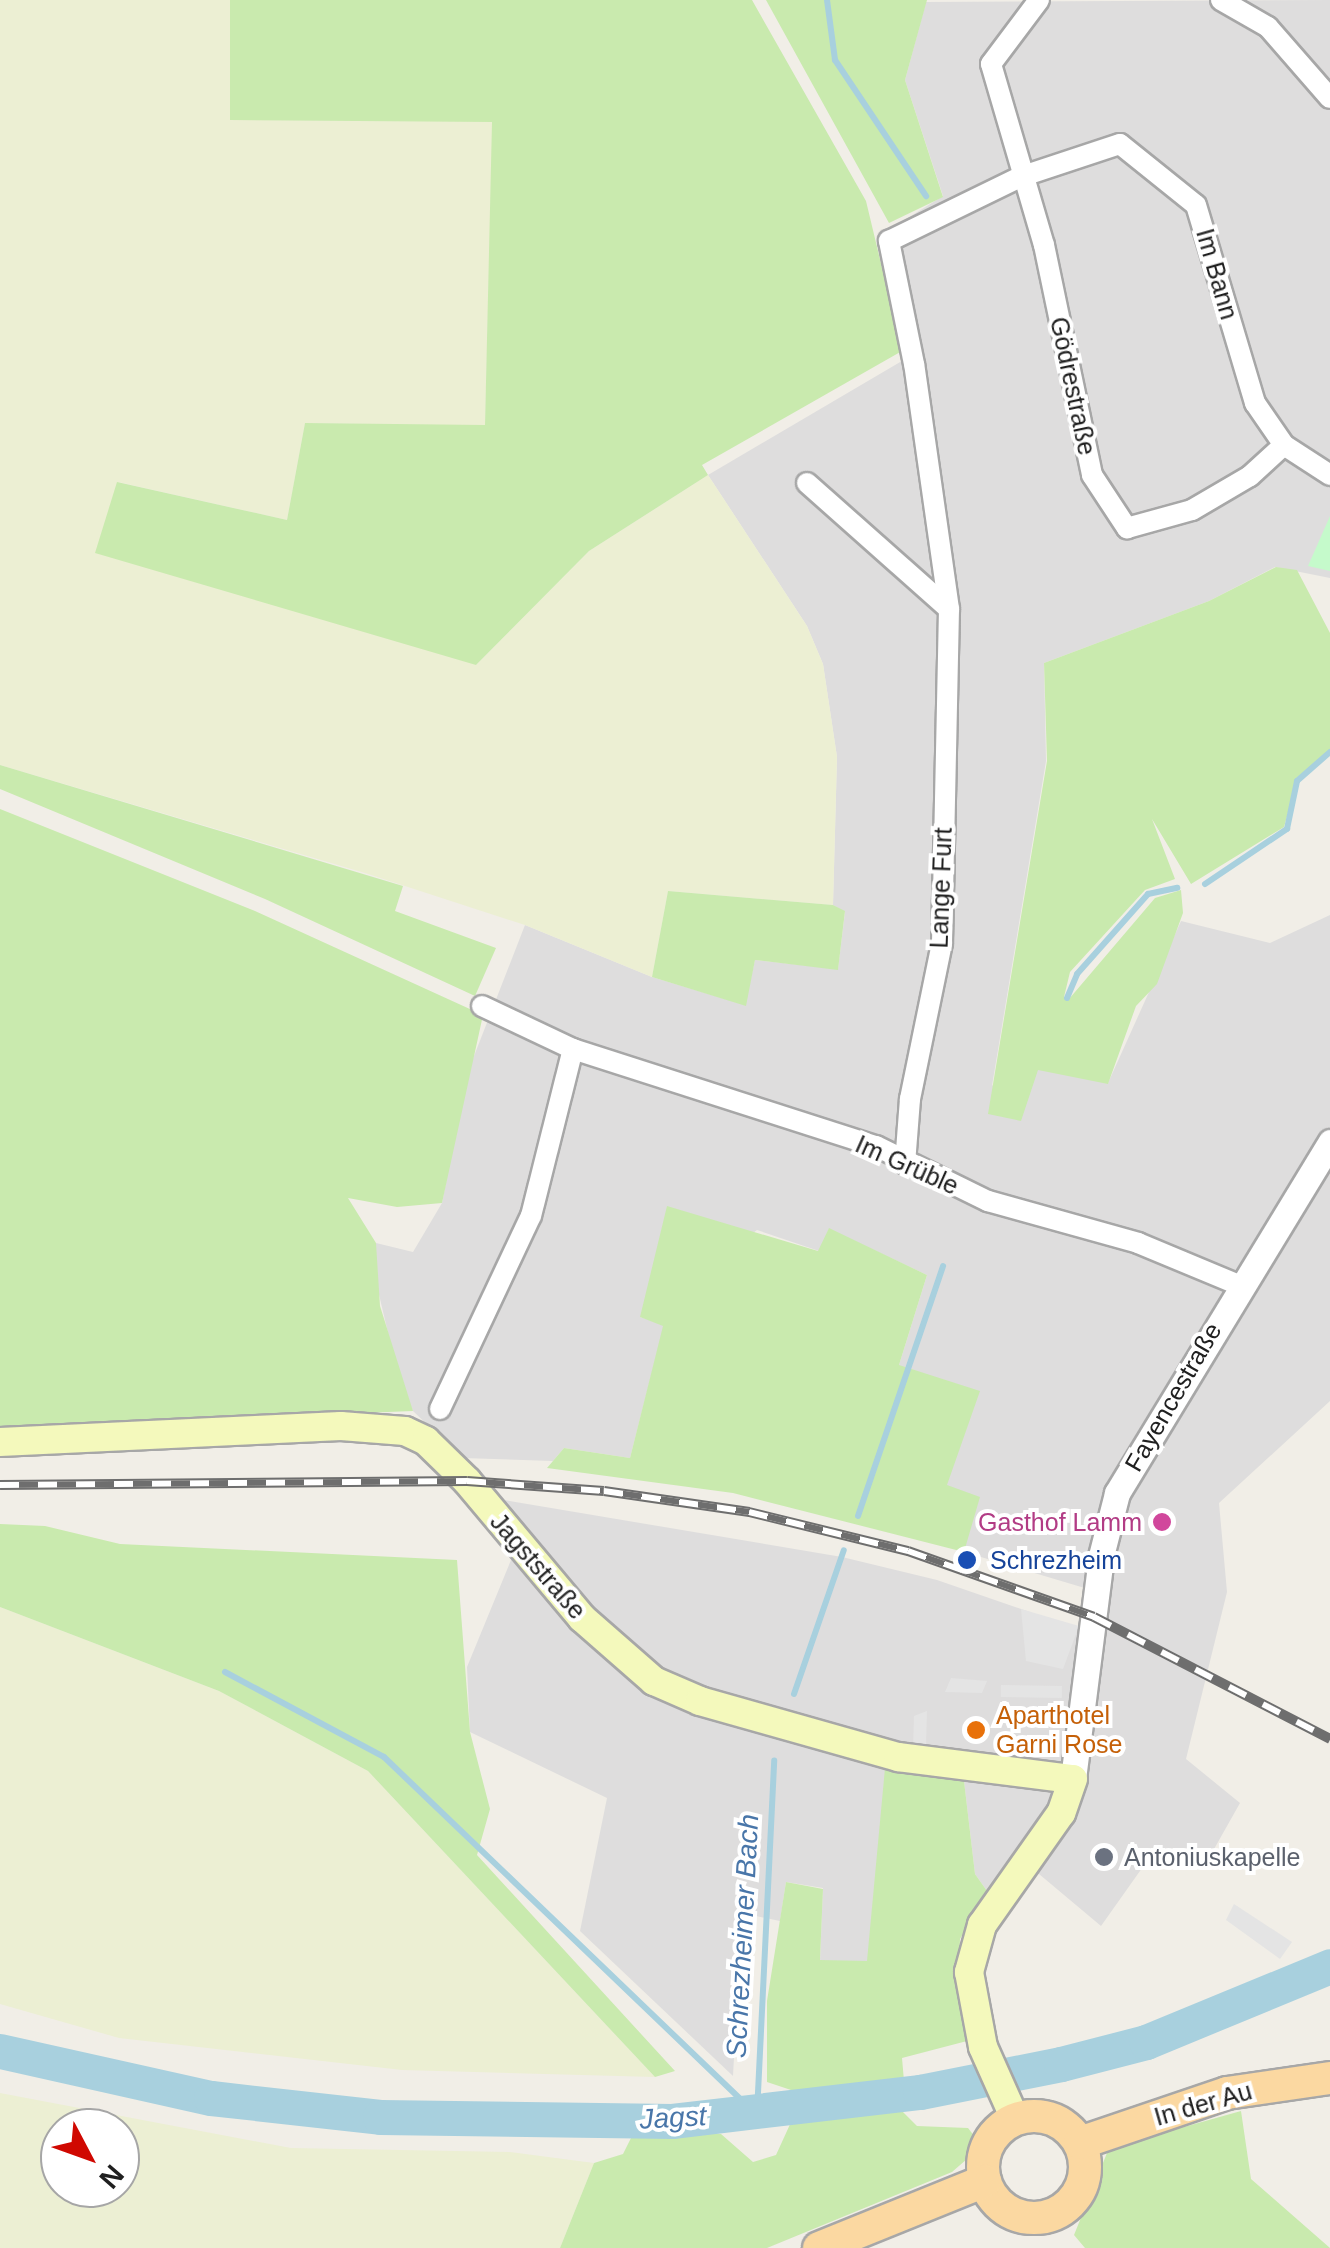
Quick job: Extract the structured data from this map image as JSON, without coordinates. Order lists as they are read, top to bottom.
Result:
{
  "streets": {
    "main road": ["Fayencestraße", "Jagststraße", "In der Au"],
    "street": [
      "Im Bann",
      "Gödrestraße",
      "Lange Furt",
      "Im Grüble"
    ]
  },
  "crossings": [
    ["Im Bann", "Gödrestraße"],
    ["Im Bann", "Lange Furt"],
    ["Lange Furt", "Im Grüble"],
    ["Im Grüble", "Fayencestraße"],
    ["Fayencestraße", "Jagststraße"],
    ["Fayencestraße", "In der Au"]
  ],
  "water": ["Schrezheimer Bach", "Jagst"],
  "places": [
    "Gasthof Lamm",
    "Schrezheim",
    "Aparthotel Garni Rose",
    "Antoniuskapelle"
  ],
  "north": "bottom right"
}
